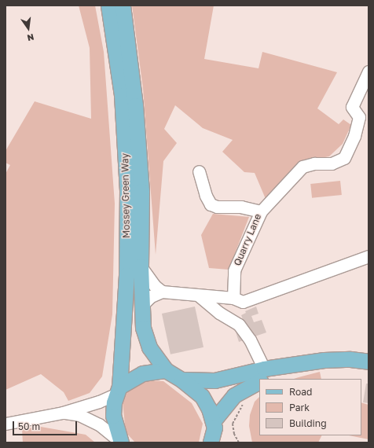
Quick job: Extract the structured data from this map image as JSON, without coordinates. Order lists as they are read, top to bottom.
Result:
{
  "streets": {
    "main road": ["Mossey Green Way"],
    "street": ["Quarry Lane"]
  },
  "legend": ["Road", "Park", "Building"],
  "scale_bar": "50 m",
  "north": "bottom"
}
